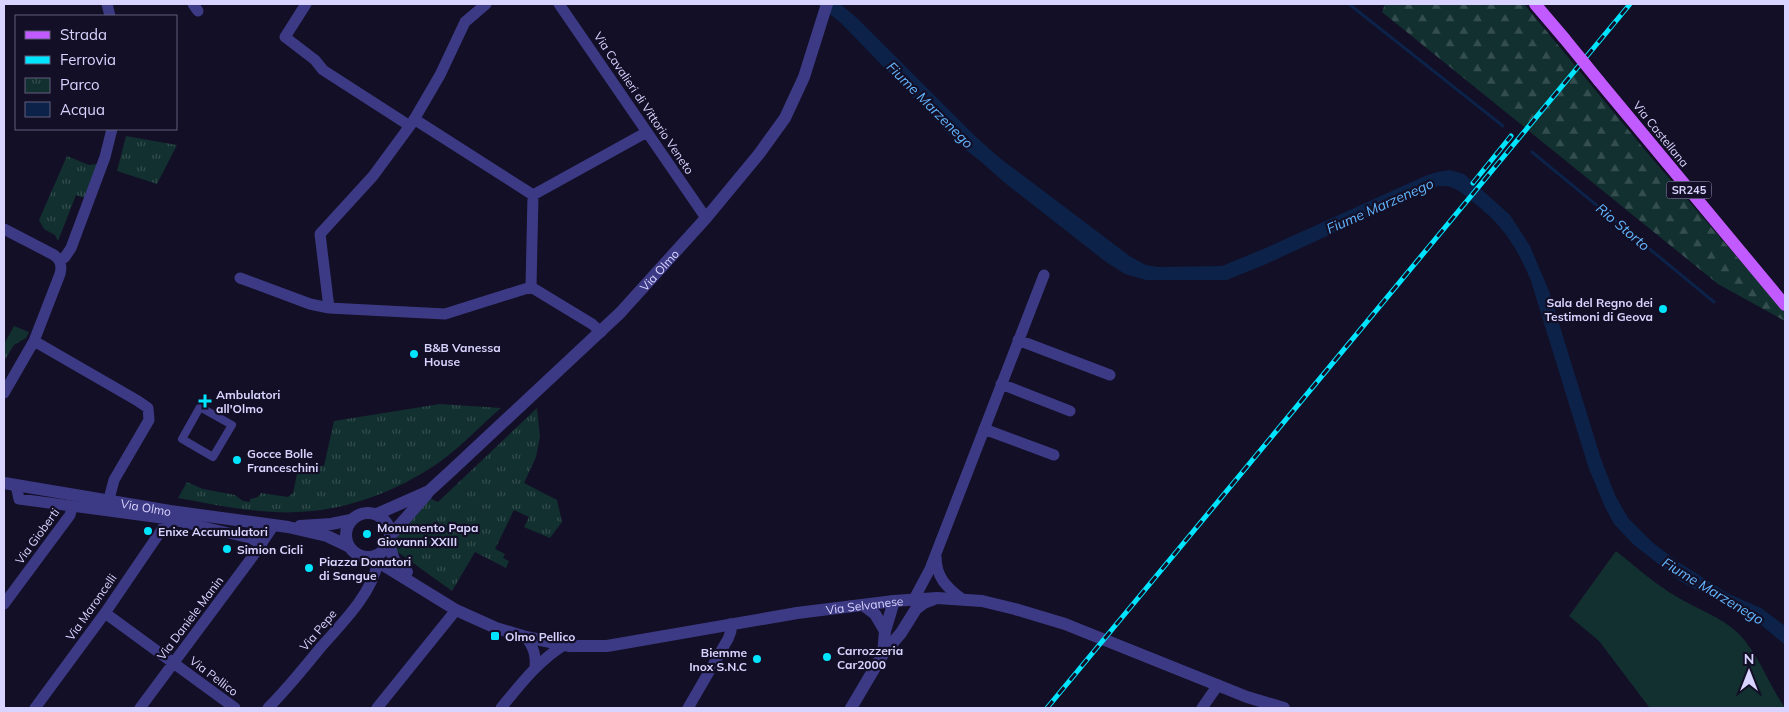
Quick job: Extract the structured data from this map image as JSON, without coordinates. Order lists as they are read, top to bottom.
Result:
{
  "streets": {
    "main road": ["Via Castellana", "SR245"],
    "street": [
      "Via Cavalieri di Vittorio Veneto",
      "Via Olmo",
      "Via Gioberti",
      "Via Selvanese",
      "Via Maroncelli",
      "Via Daniele Manin",
      "Via Pepe",
      "Via Pellico"
    ]
  },
  "crossings": [
    ["Via Cavalieri di Vittorio Veneto", "Via Olmo"],
    ["Via Olmo", "Via Gioberti"],
    ["Via Olmo", "Via Selvanese"],
    ["Via Olmo", "Via Maroncelli"],
    ["Via Olmo", "Via Daniele Manin"],
    ["Via Olmo", "Via Pepe"],
    ["Via Selvanese", "Via Pepe"],
    ["Via Maroncelli", "Via Pellico"],
    ["Via Daniele Manin", "Via Pellico"]
  ],
  "water": ["Fiume Marzenego", "Rio Storto"],
  "places": {
    "other": [
      "Sala del Regno dei Testimoni di Geova",
      "B&B Vanessa House",
      "Gocce Bolle Franceschini",
      "Enixe Accumulatori",
      "Monumento Papa Giovanni XXIII",
      "Simion Cicli",
      "Piazza Donatori di Sangue",
      "Carrozzeria Car2000",
      "Biemme Inox S.N.C"
    ],
    "health": ["Ambulatori all'Olmo"],
    "transit": ["Olmo Pellico"]
  },
  "legend": [
    "Strada",
    "Ferrovia",
    "Parco",
    "Acqua"
  ],
  "north": "top"
}
